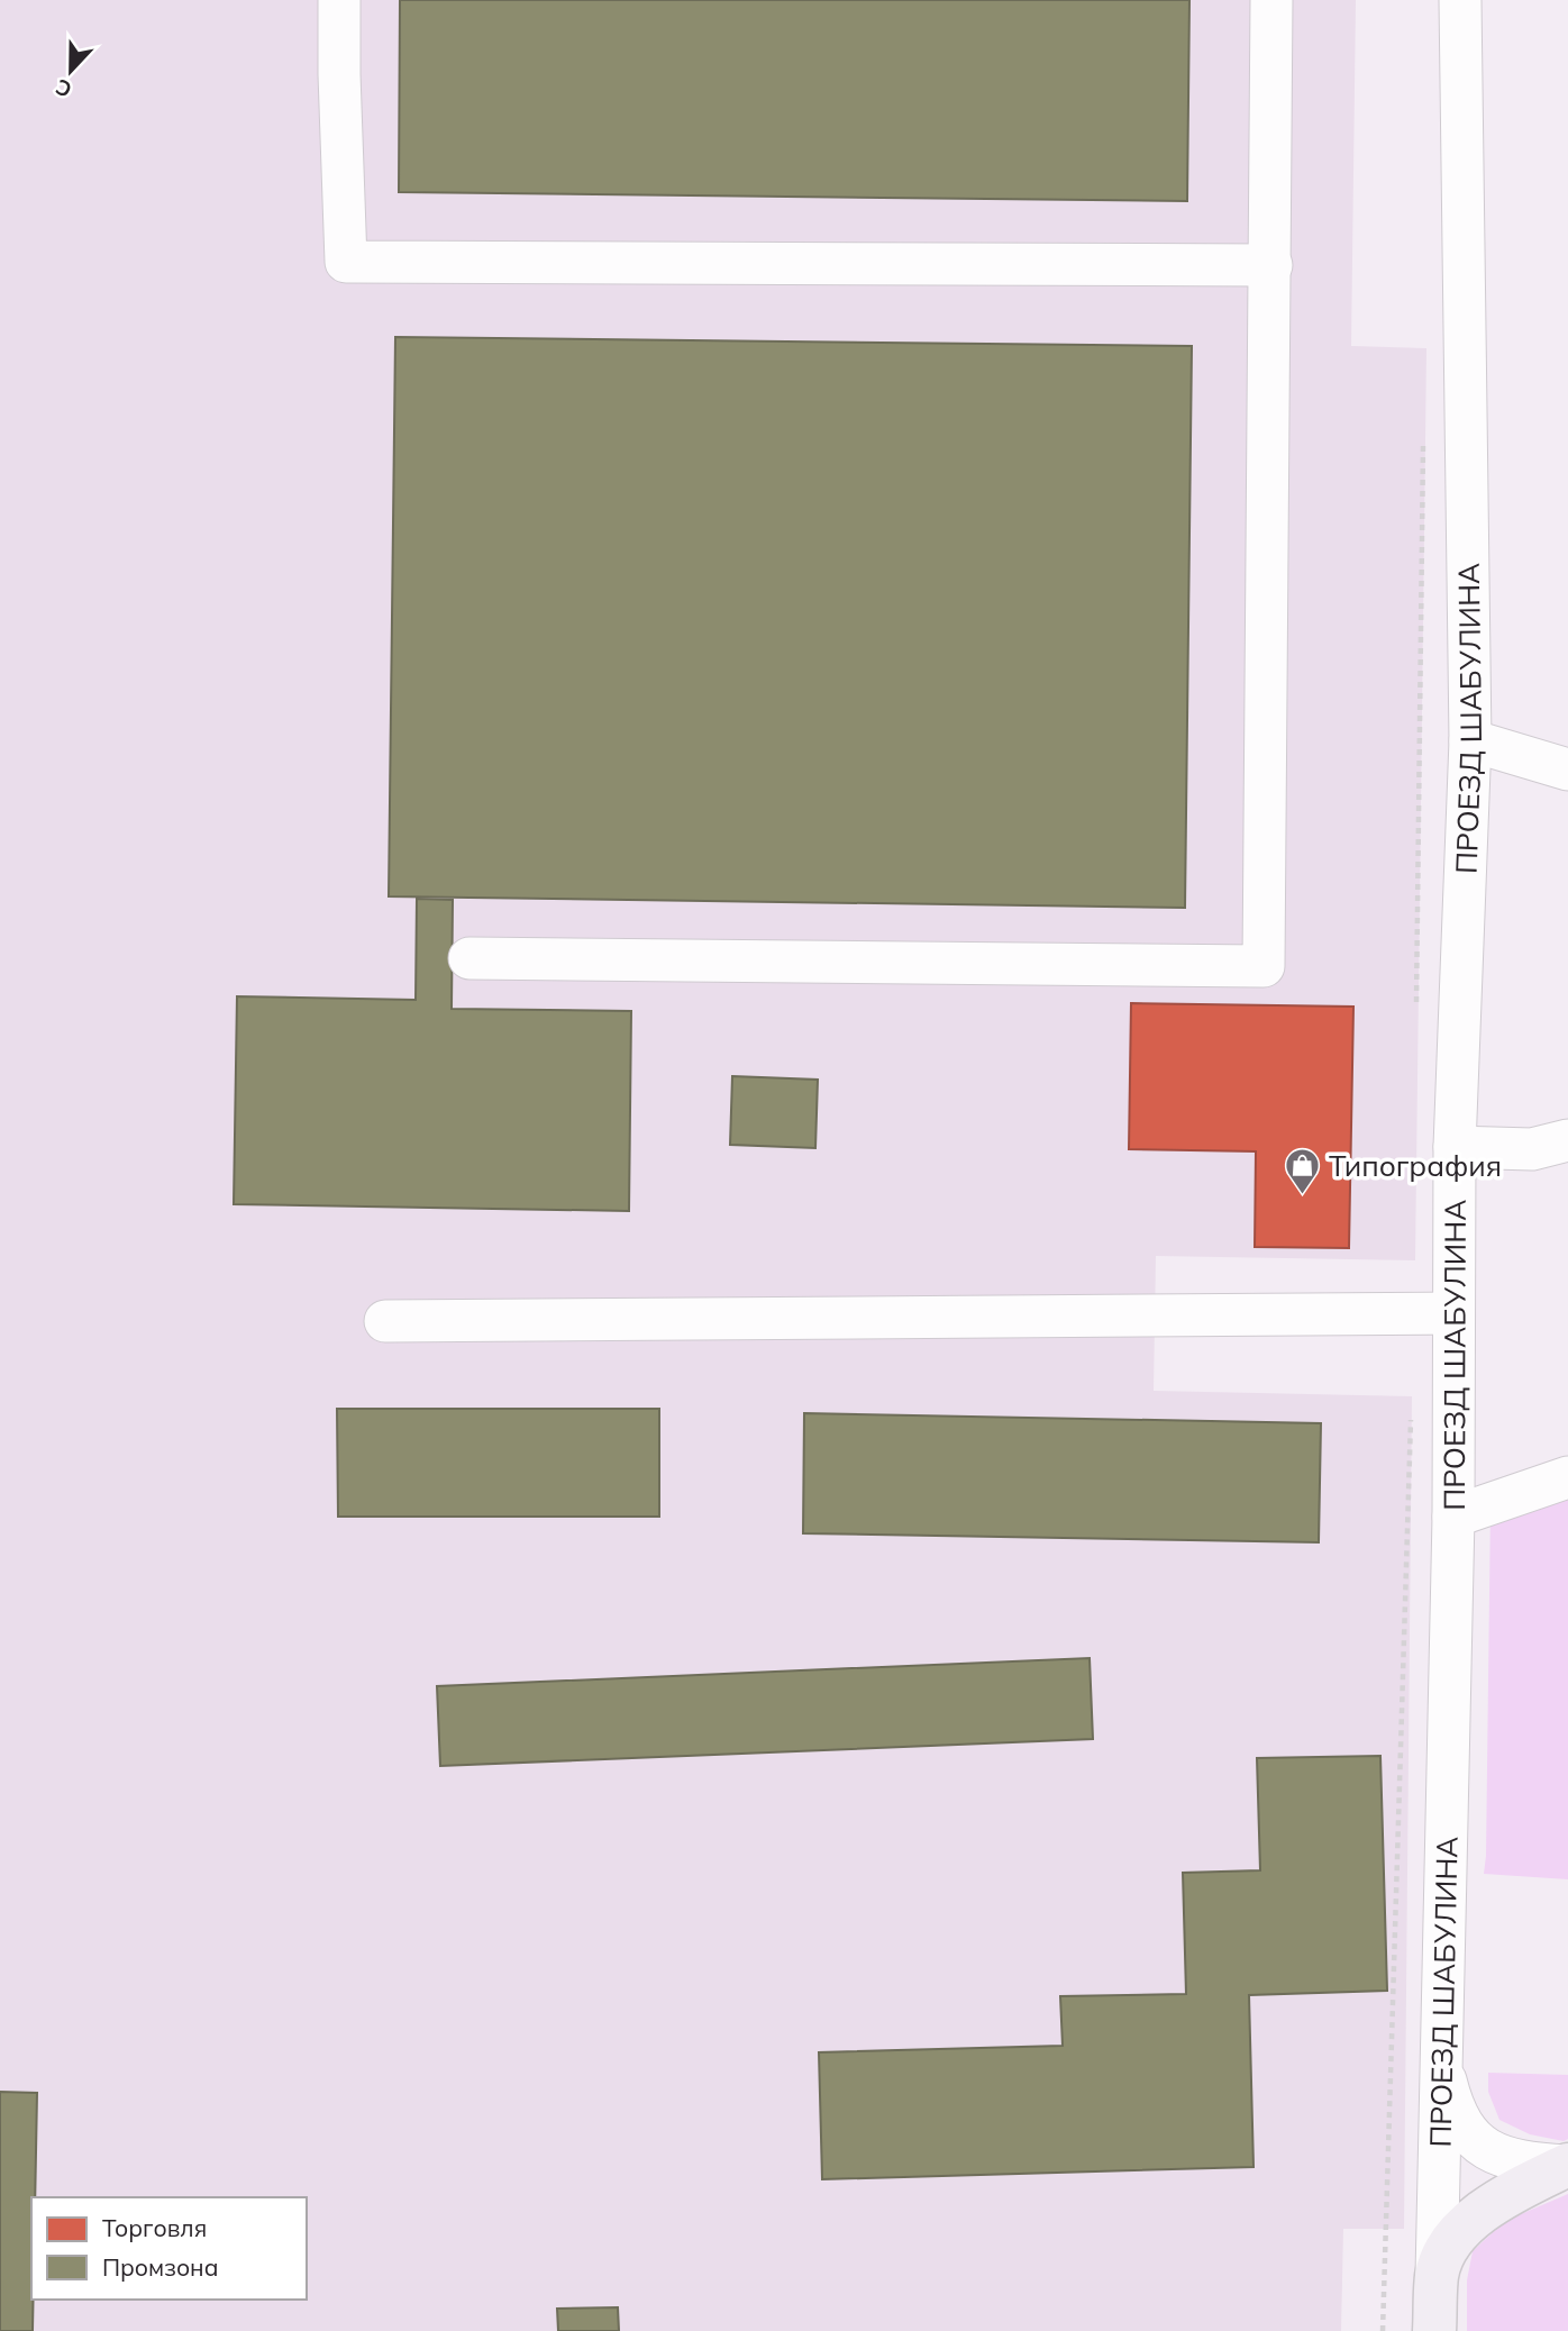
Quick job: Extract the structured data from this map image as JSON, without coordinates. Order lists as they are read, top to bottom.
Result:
{
  "streets": {
    "main road": ["ПРОЕЗД ШАБУЛИНА"]
  },
  "places": {
    "shop": ["Типография"]
  },
  "legend": ["Торговля", "Промзона"],
  "north": "bottom"
}
